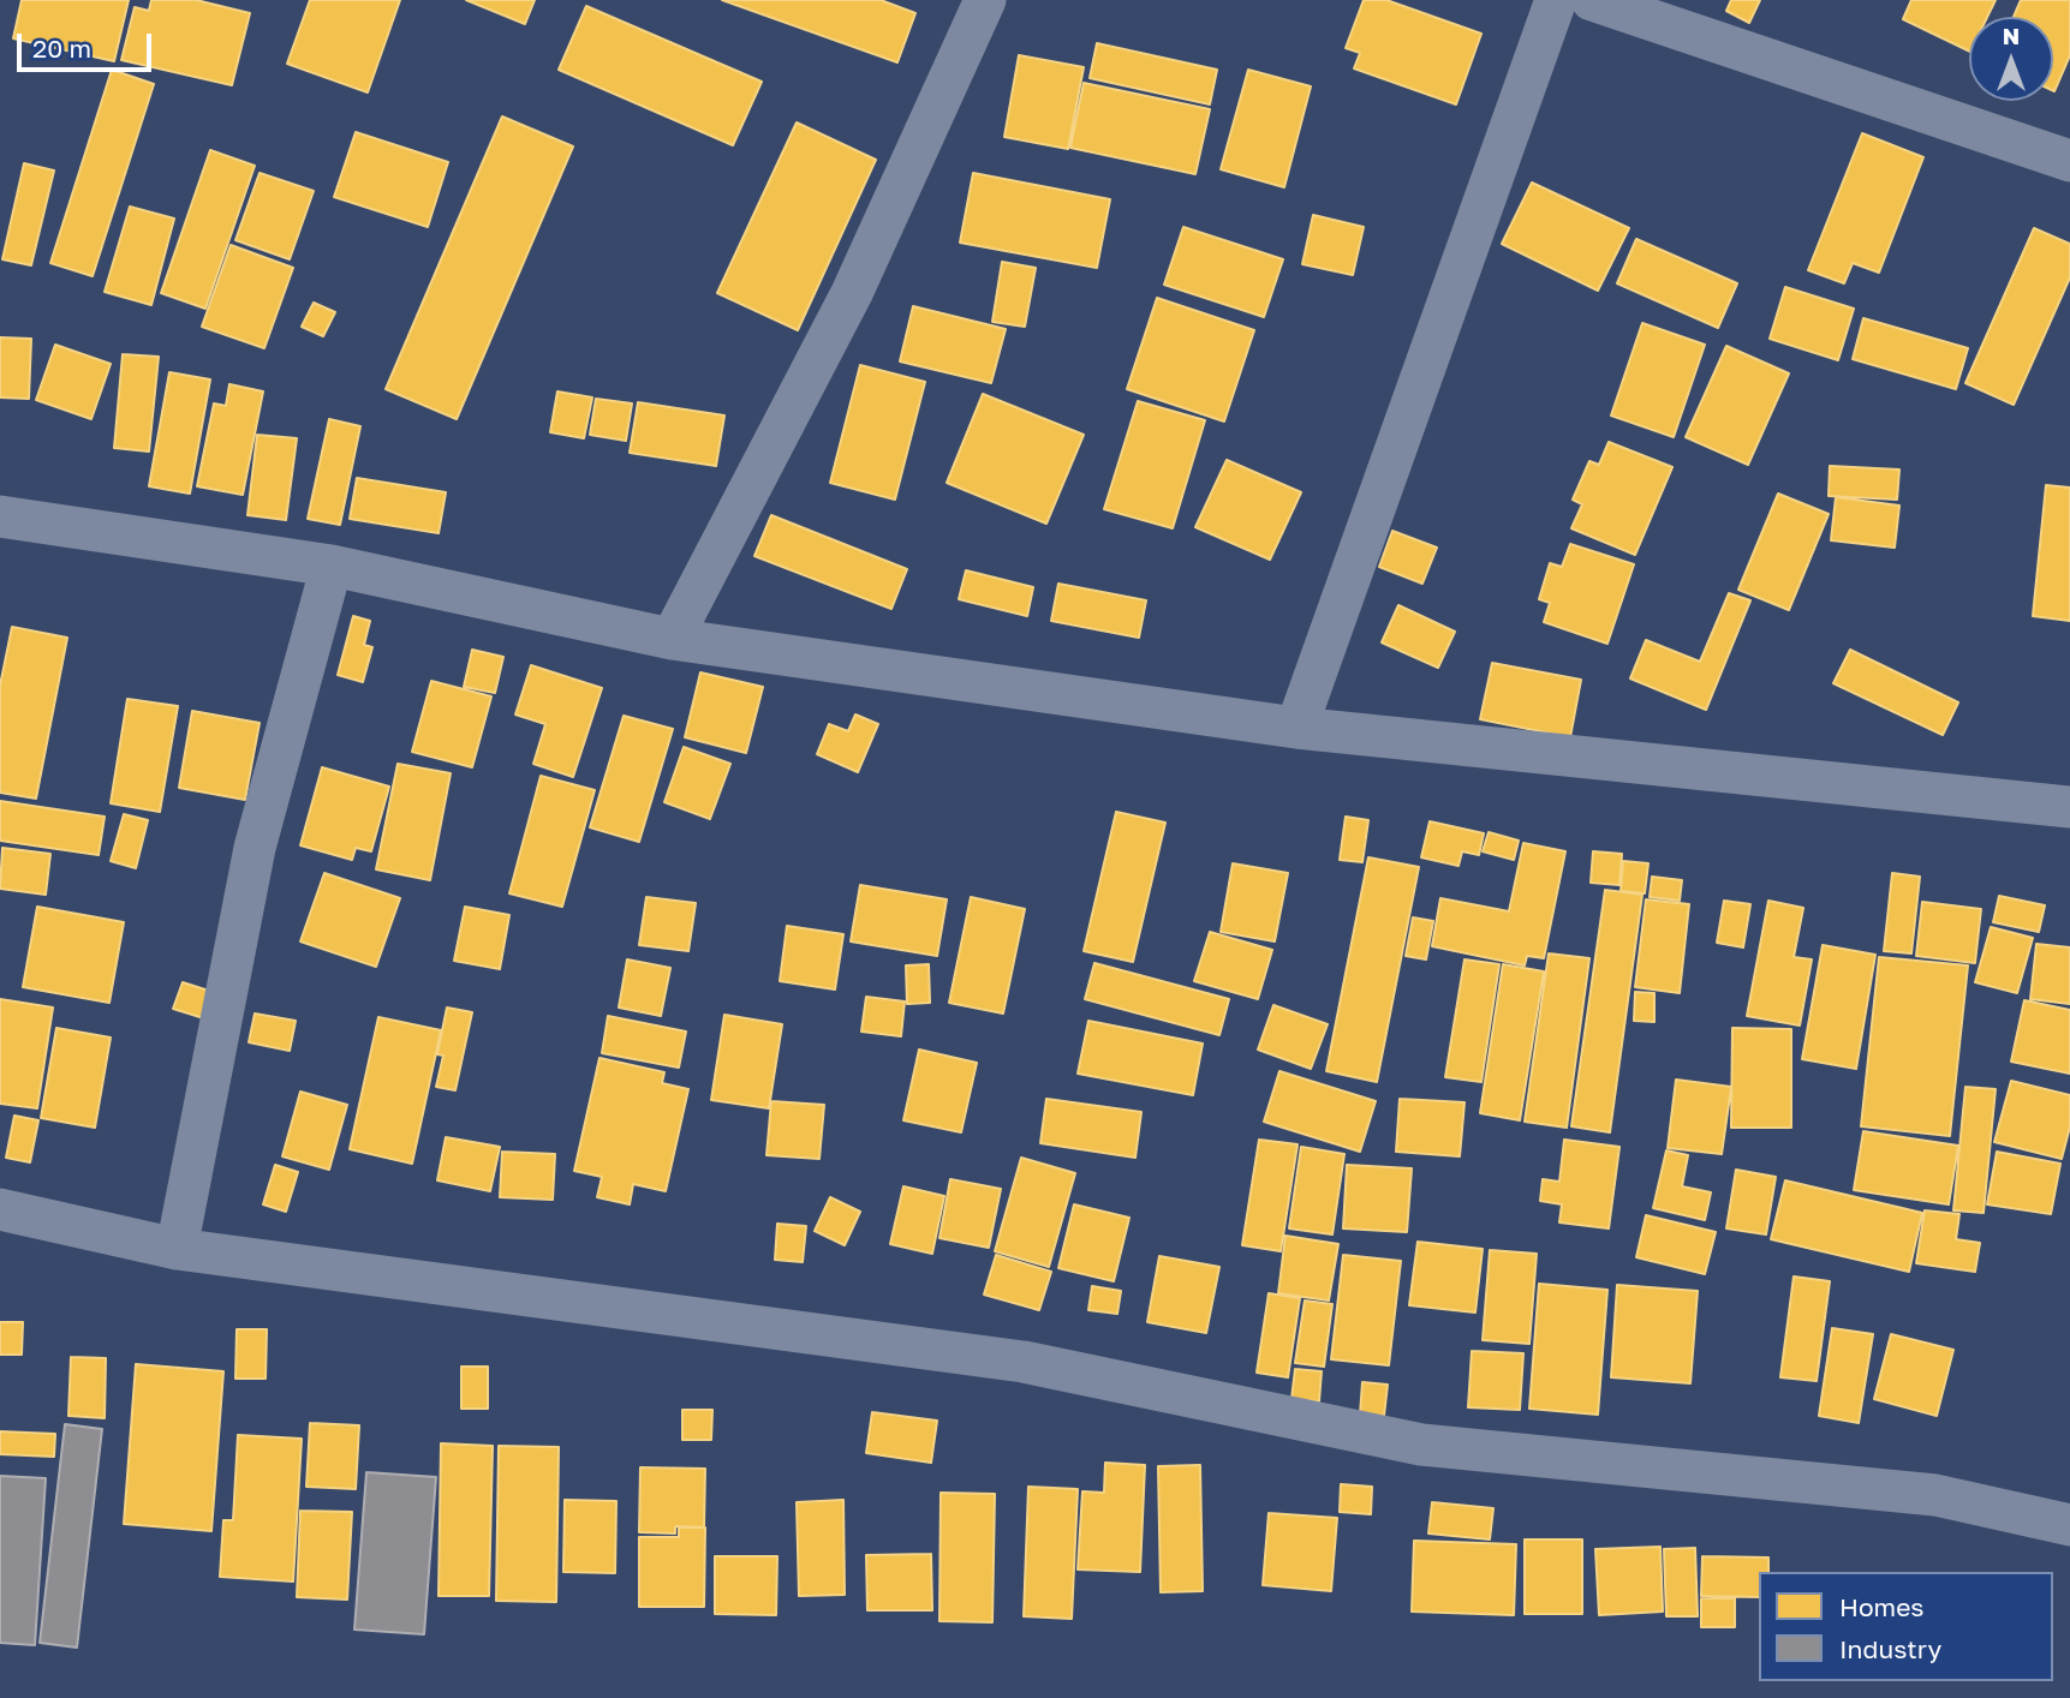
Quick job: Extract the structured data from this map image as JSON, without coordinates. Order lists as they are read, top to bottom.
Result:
{
  "legend": ["Homes", "Industry"],
  "scale_bar": "20 m",
  "north": "top"
}
